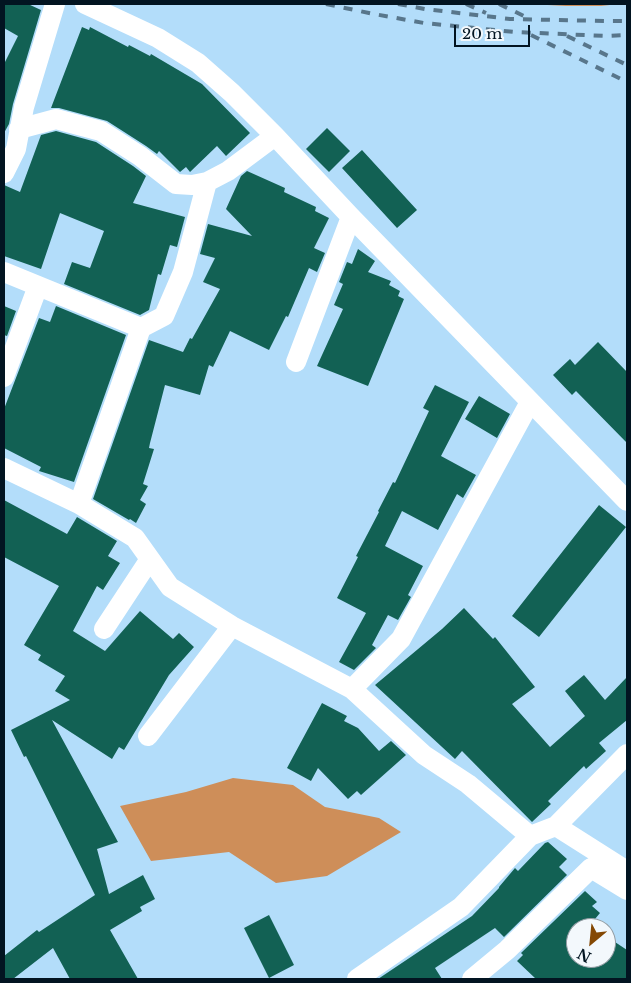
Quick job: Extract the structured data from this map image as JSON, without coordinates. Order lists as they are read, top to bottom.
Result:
{
  "scale_bar": "20 m",
  "north": "bottom left"
}
